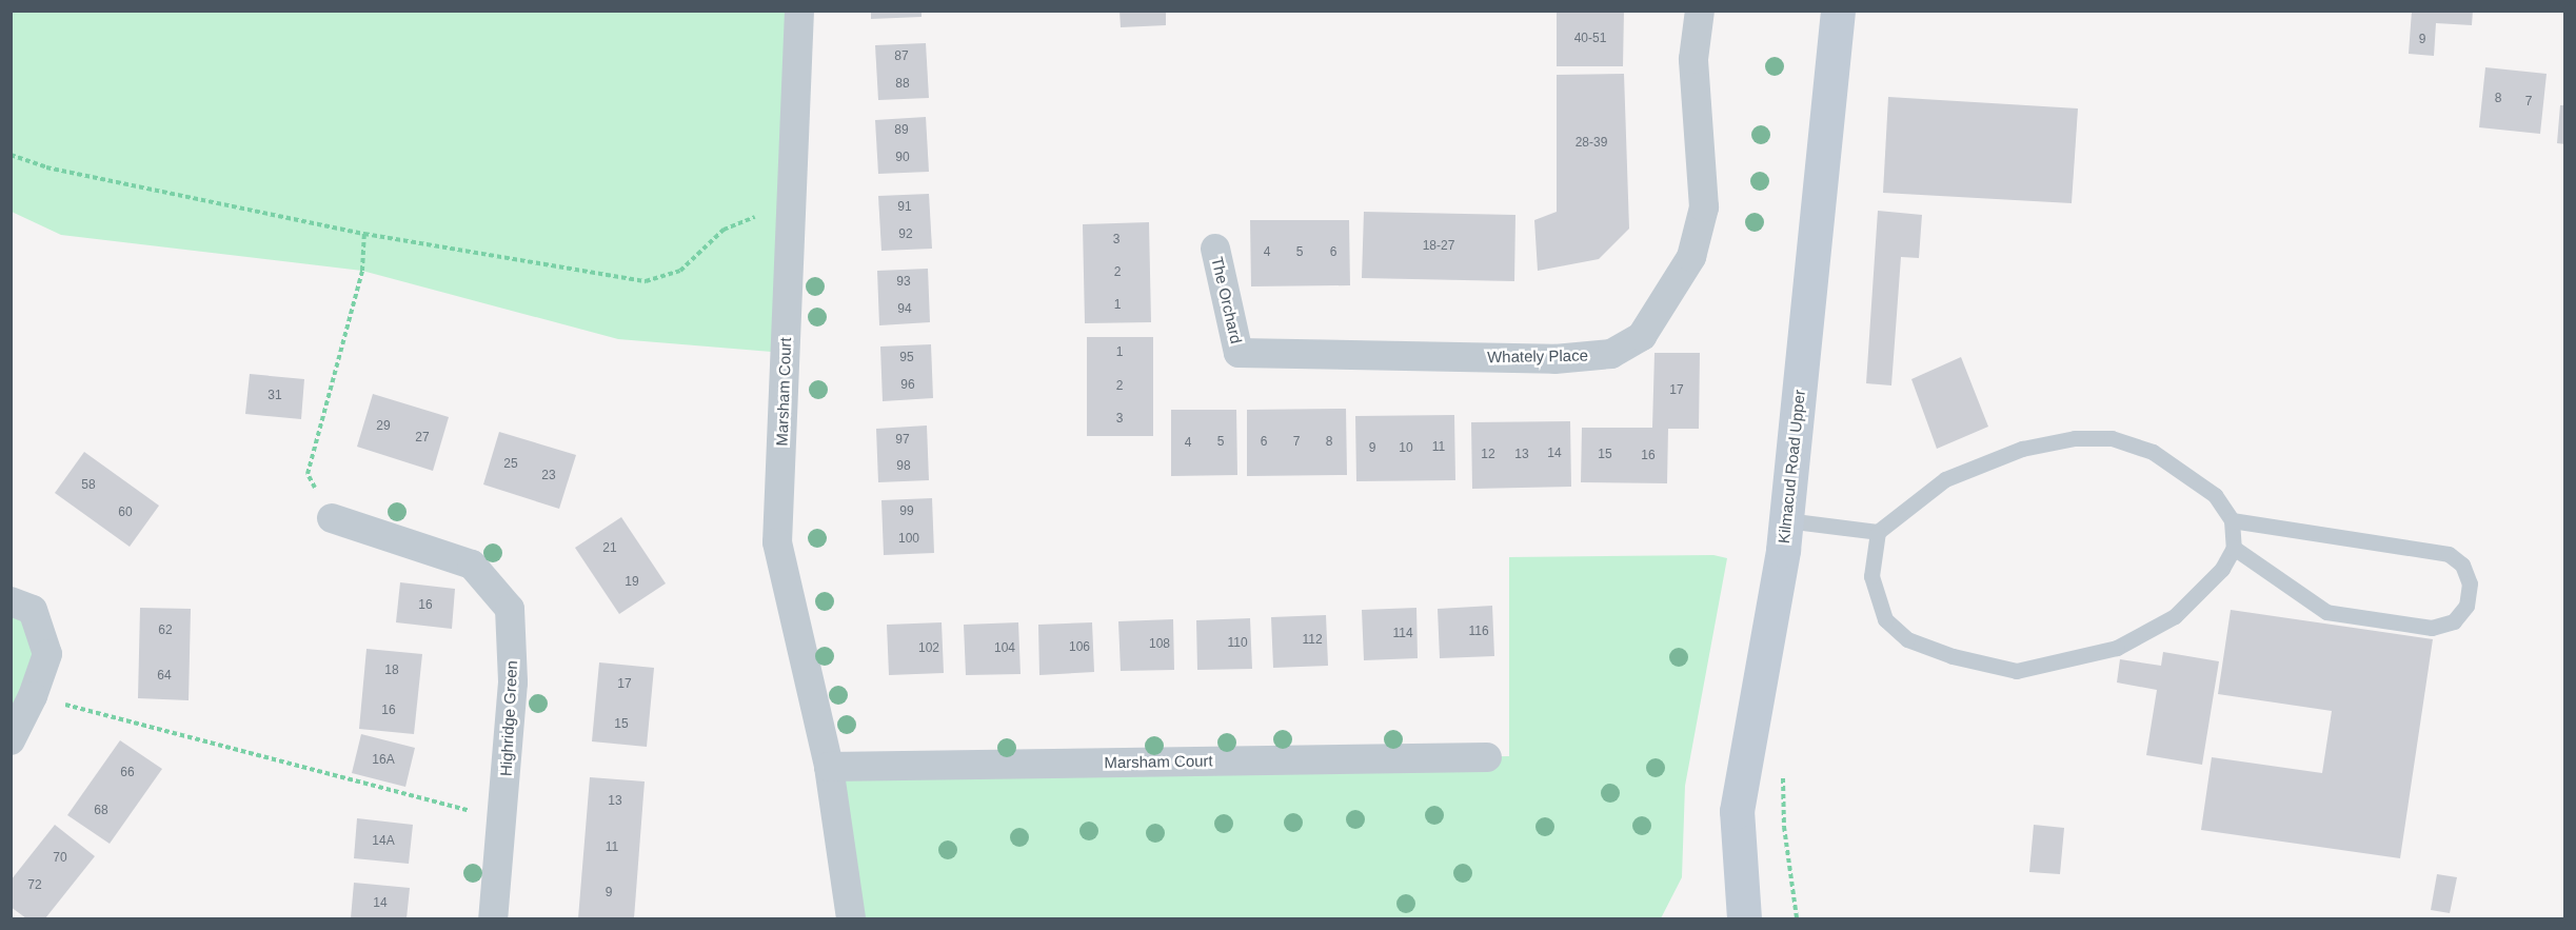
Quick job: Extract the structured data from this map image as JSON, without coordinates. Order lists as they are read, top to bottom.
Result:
{
  "streets": {
    "street": [
      "The Orchard",
      "Whately Place",
      "Marsham Court",
      "Kilmacud Road Upper",
      "Highridge Green"
    ]
  },
  "crossings": [
    ["The Orchard", "Whately Place"]
  ],
  "house_numbers": [
    "40-51",
    "9",
    "87",
    "88",
    "8",
    "7",
    "89",
    "28-39",
    "90",
    "91",
    "92",
    "3",
    "18-27",
    "4",
    "5",
    "6",
    "2",
    "93",
    "1",
    "94",
    "1",
    "95",
    "96",
    "2",
    "17",
    "31",
    "3",
    "29",
    "27",
    "97",
    "5",
    "6",
    "7",
    "8",
    "4",
    "11",
    "9",
    "10",
    "14",
    "12",
    "13",
    "15",
    "16",
    "25",
    "98",
    "23",
    "58",
    "99",
    "60",
    "100",
    "21",
    "19",
    "16",
    "62",
    "116",
    "114",
    "112",
    "110",
    "108",
    "106",
    "102",
    "104",
    "18",
    "64",
    "17",
    "16",
    "15",
    "16A",
    "66",
    "13",
    "68",
    "14A",
    "11",
    "70",
    "72",
    "9",
    "14"
  ]
}
